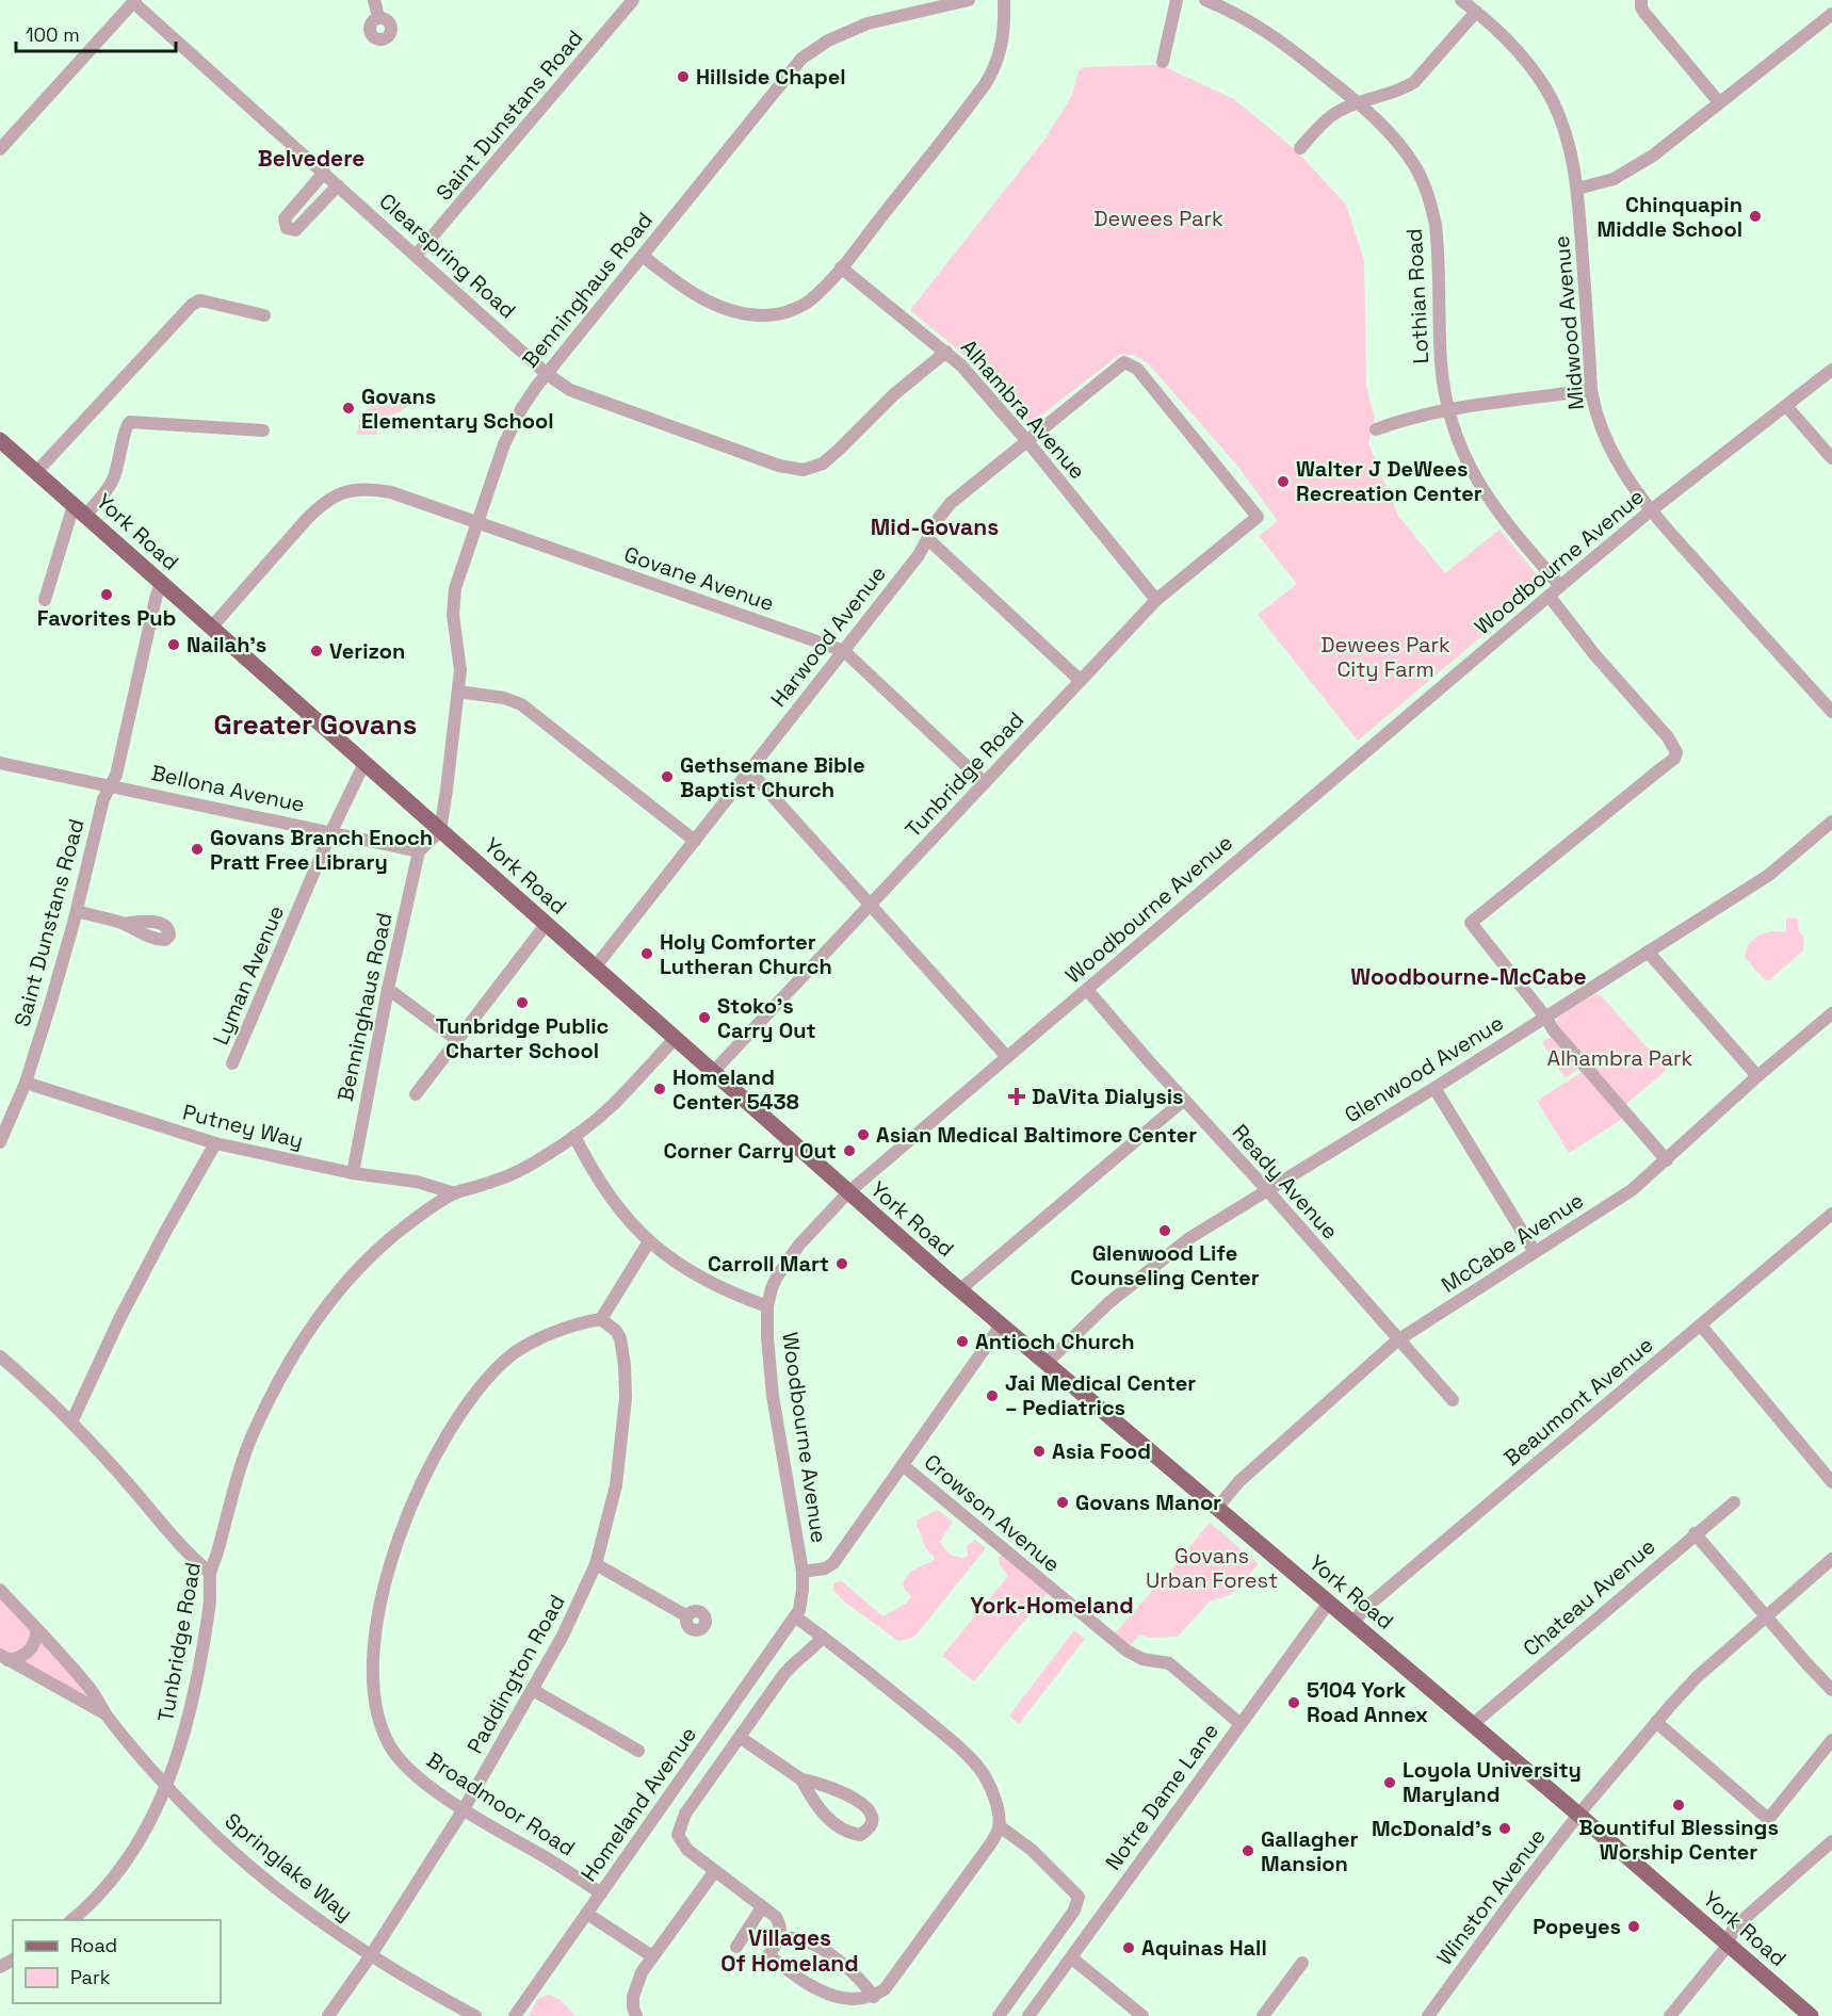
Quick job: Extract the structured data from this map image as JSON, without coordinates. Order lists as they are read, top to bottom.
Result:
{
  "streets": {
    "main road": ["York Road"],
    "street": [
      "Saint Dunstans Road",
      "Clearspring Road",
      "Benninghaus Road",
      "Lothian Road",
      "Midwood Avenue",
      "Alhambra Avenue",
      "Woodbourne Avenue",
      "Govane Avenue",
      "Harwood Avenue",
      "Tunbridge Road",
      "Bellona Avenue",
      "Lyman Avenue",
      "Glenwood Avenue",
      "Putney Way",
      "Ready Avenue",
      "McCabe Avenue",
      "Beaumont Avenue",
      "Crowson Avenue",
      "Chateau Avenue",
      "Paddington Road",
      "Notre Dame Lane",
      "Broadmoor Road",
      "Homeland Avenue",
      "Springlake Way",
      "Winston Avenue"
    ]
  },
  "crossings": [
    ["Saint Dunstans Road", "Clearspring Road"],
    ["Saint Dunstans Road", "York Road"],
    ["Saint Dunstans Road", "Bellona Avenue"],
    ["Saint Dunstans Road", "Putney Way"],
    ["Clearspring Road", "Benninghaus Road"],
    ["Clearspring Road", "Alhambra Avenue"],
    ["Benninghaus Road", "York Road"],
    ["Benninghaus Road", "Govane Avenue"],
    ["Benninghaus Road", "Bellona Avenue"],
    ["Benninghaus Road", "Putney Way"],
    ["Lothian Road", "Woodbourne Avenue"],
    ["Midwood Avenue", "Woodbourne Avenue"],
    ["Alhambra Avenue", "Harwood Avenue"],
    ["Alhambra Avenue", "Tunbridge Road"],
    ["York Road", "Woodbourne Avenue"],
    ["York Road", "Govane Avenue"],
    ["York Road", "Harwood Avenue"],
    ["York Road", "Tunbridge Road"],
    ["York Road", "Lyman Avenue"],
    ["York Road", "Glenwood Avenue"],
    ["York Road", "McCabe Avenue"],
    ["York Road", "Beaumont Avenue"],
    ["York Road", "Chateau Avenue"],
    ["York Road", "Notre Dame Lane"],
    ["York Road", "Winston Avenue"],
    ["Woodbourne Avenue", "Ready Avenue"],
    ["Woodbourne Avenue", "Homeland Avenue"],
    ["Govane Avenue", "Harwood Avenue"],
    ["Govane Avenue", "Tunbridge Road"],
    ["Harwood Avenue", "Tunbridge Road"],
    ["Tunbridge Road", "Putney Way"],
    ["Tunbridge Road", "Springlake Way"],
    ["Bellona Avenue", "Lyman Avenue"],
    ["Glenwood Avenue", "Ready Avenue"],
    ["Ready Avenue", "McCabe Avenue"],
    ["Crowson Avenue", "Notre Dame Lane"],
    ["Paddington Road", "Broadmoor Road"],
    ["Paddington Road", "Springlake Way"],
    ["Broadmoor Road", "Homeland Avenue"]
  ],
  "districts": [
    "Belvedere",
    "Mid-Govans",
    "Greater Govans",
    "Woodbourne-McCabe",
    "York-Homeland",
    "Villages Of Homeland"
  ],
  "parks": [
    "Dewees Park",
    "Dewees Park City Farm",
    "Alhambra Park",
    "Govans Urban Forest"
  ],
  "places": {
    "other": [
      "Hillside Chapel",
      "Chinquapin Middle School",
      "Govans Elementary School",
      "Walter J DeWees Recreation Center",
      "Favorites Pub",
      "Nailah’s",
      "Verizon",
      "Gethsemane Bible Baptist Church",
      "Govans Branch Enoch Pratt Free Library",
      "Holy Comforter Lutheran Church",
      "Tunbridge Public Charter School",
      "Stoko's Carry Out",
      "Homeland Center 5438",
      "Asian Medical Baltimore Center",
      "Corner Carry Out",
      "Glenwood Life Counseling Center",
      "Carroll Mart",
      "Antioch Church",
      "Jai Medical Center – Pediatrics",
      "Asia Food",
      "Govans Manor",
      "5104 York Road Annex",
      "Loyola University Maryland",
      "Bountiful Blessings Worship Center",
      "McDonald's",
      "Gallagher Mansion",
      "Popeyes",
      "Aquinas Hall"
    ],
    "health": ["DaVita Dialysis"]
  },
  "legend": ["Road", "Park"],
  "scale_bar": "100 m"
}
